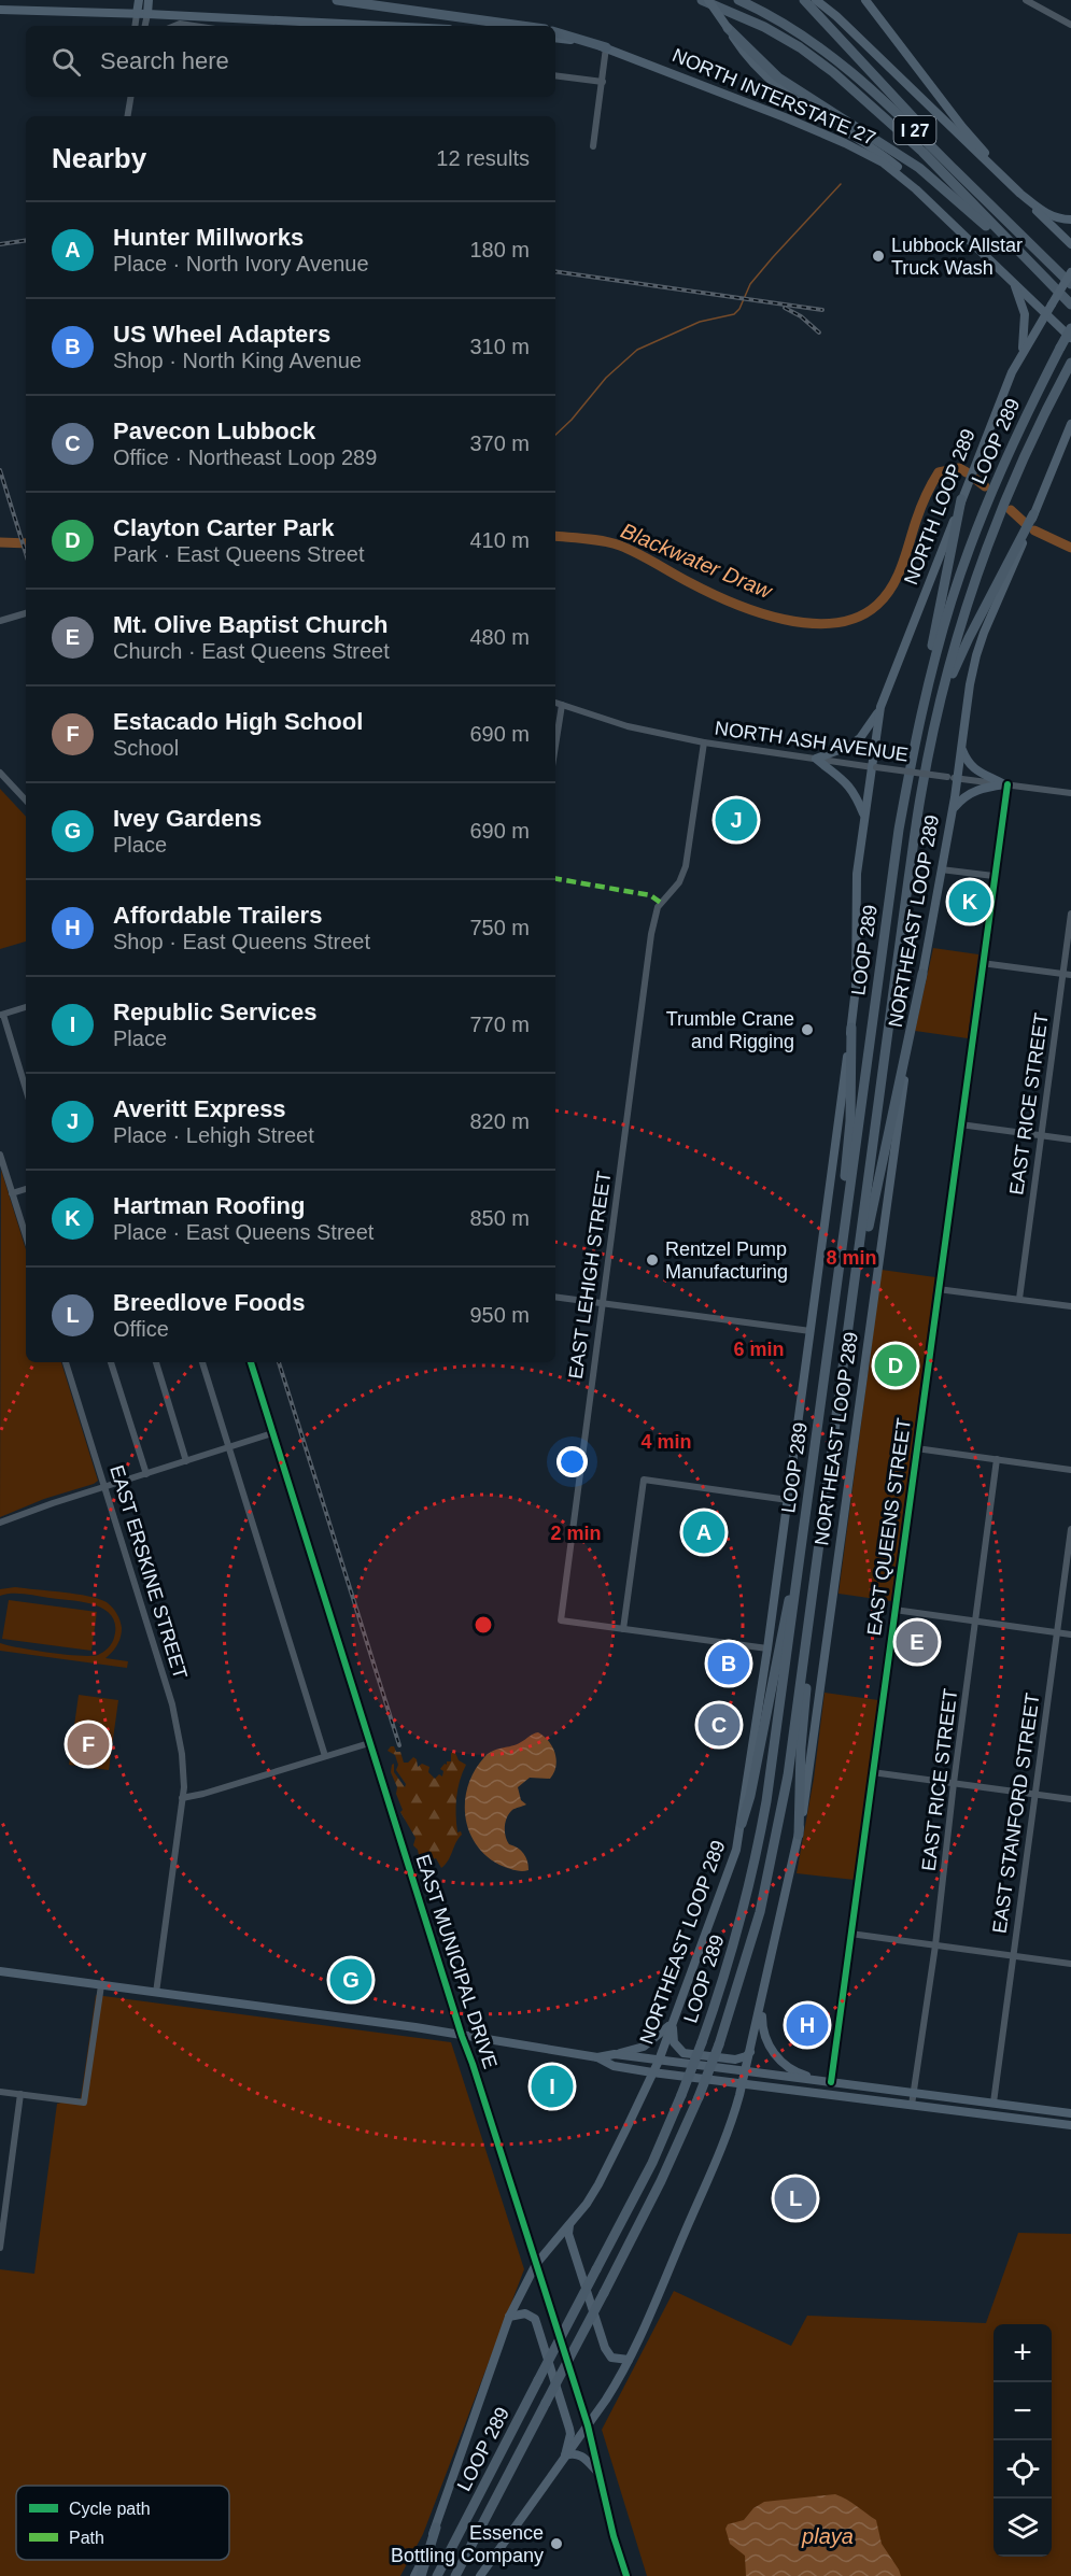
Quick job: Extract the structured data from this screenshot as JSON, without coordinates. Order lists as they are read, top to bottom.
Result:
{
  "streets": {
    "highway": ["I 27", "LOOP 289"],
    "main road": ["NORTH INTERSTATE 27", "NORTH LOOP 289", "NORTHEAST LOOP 289"],
    "street": [
      "NORTH ASH AVENUE",
      "EAST RICE STREET",
      "EAST LEHIGH STREET",
      "EAST QUEENS STREET",
      "EAST ERSKINE STREET",
      "EAST STANFORD STREET",
      "EAST MUNICIPAL DRIVE"
    ]
  },
  "crossings": [
    ["NORTH INTERSTATE 27", "NORTH LOOP 289"],
    ["NORTH LOOP 289", "NORTH ASH AVENUE"],
    ["NORTH LOOP 289", "NORTHEAST LOOP 289"],
    ["NORTH ASH AVENUE", "NORTHEAST LOOP 289"],
    ["NORTH ASH AVENUE", "EAST LEHIGH STREET"],
    ["NORTH ASH AVENUE", "EAST QUEENS STREET"],
    ["NORTHEAST LOOP 289", "EAST MUNICIPAL DRIVE"]
  ],
  "water": ["Blackwater Draw", "playa"],
  "places": [
    "Lubbock Allstar Truck Wash",
    "Trumble Crane and Rigging",
    "Rentzel Pump Manufacturing",
    "Essence Bottling Company"
  ],
  "legend": ["Cycle path", "Path"],
  "page": {
    "search": "Search here",
    "heading": ["Nearby", "12 results"],
    "list": [
      {
        "mark": "A",
        "name": "Hunter Millworks",
        "note": "Place · North Ivory Avenue",
        "value": "180 m"
      },
      {
        "mark": "B",
        "name": "US Wheel Adapters",
        "note": "Shop · North King Avenue",
        "value": "310 m"
      },
      {
        "mark": "C",
        "name": "Pavecon Lubbock",
        "note": "Office · Northeast Loop 289",
        "value": "370 m"
      },
      {
        "mark": "D",
        "name": "Clayton Carter Park",
        "note": "Park · East Queens Street",
        "value": "410 m"
      },
      {
        "mark": "E",
        "name": "Mt. Olive Baptist Church",
        "note": "Church · East Queens Street",
        "value": "480 m"
      },
      {
        "mark": "F",
        "name": "Estacado High School",
        "note": "School",
        "value": "690 m"
      },
      {
        "mark": "G",
        "name": "Ivey Gardens",
        "note": "Place",
        "value": "690 m"
      },
      {
        "mark": "H",
        "name": "Affordable Trailers",
        "note": "Shop · East Queens Street",
        "value": "750 m"
      },
      {
        "mark": "I",
        "name": "Republic Services",
        "note": "Place",
        "value": "770 m"
      },
      {
        "mark": "J",
        "name": "Averitt Express",
        "note": "Place · Lehigh Street",
        "value": "820 m"
      },
      {
        "mark": "K",
        "name": "Hartman Roofing",
        "note": "Place · East Queens Street",
        "value": "850 m"
      },
      {
        "mark": "L",
        "name": "Breedlove Foods",
        "note": "Office",
        "value": "950 m"
      }
    ],
    "pins": [
      "J",
      "K",
      "D",
      "A",
      "E",
      "B",
      "C",
      "F",
      "G",
      "H",
      "I",
      "L"
    ],
    "map_buttons": ["+", "−"]
  },
  "rings": [
    "8 min",
    "6 min",
    "4 min",
    "2 min"
  ]
}
